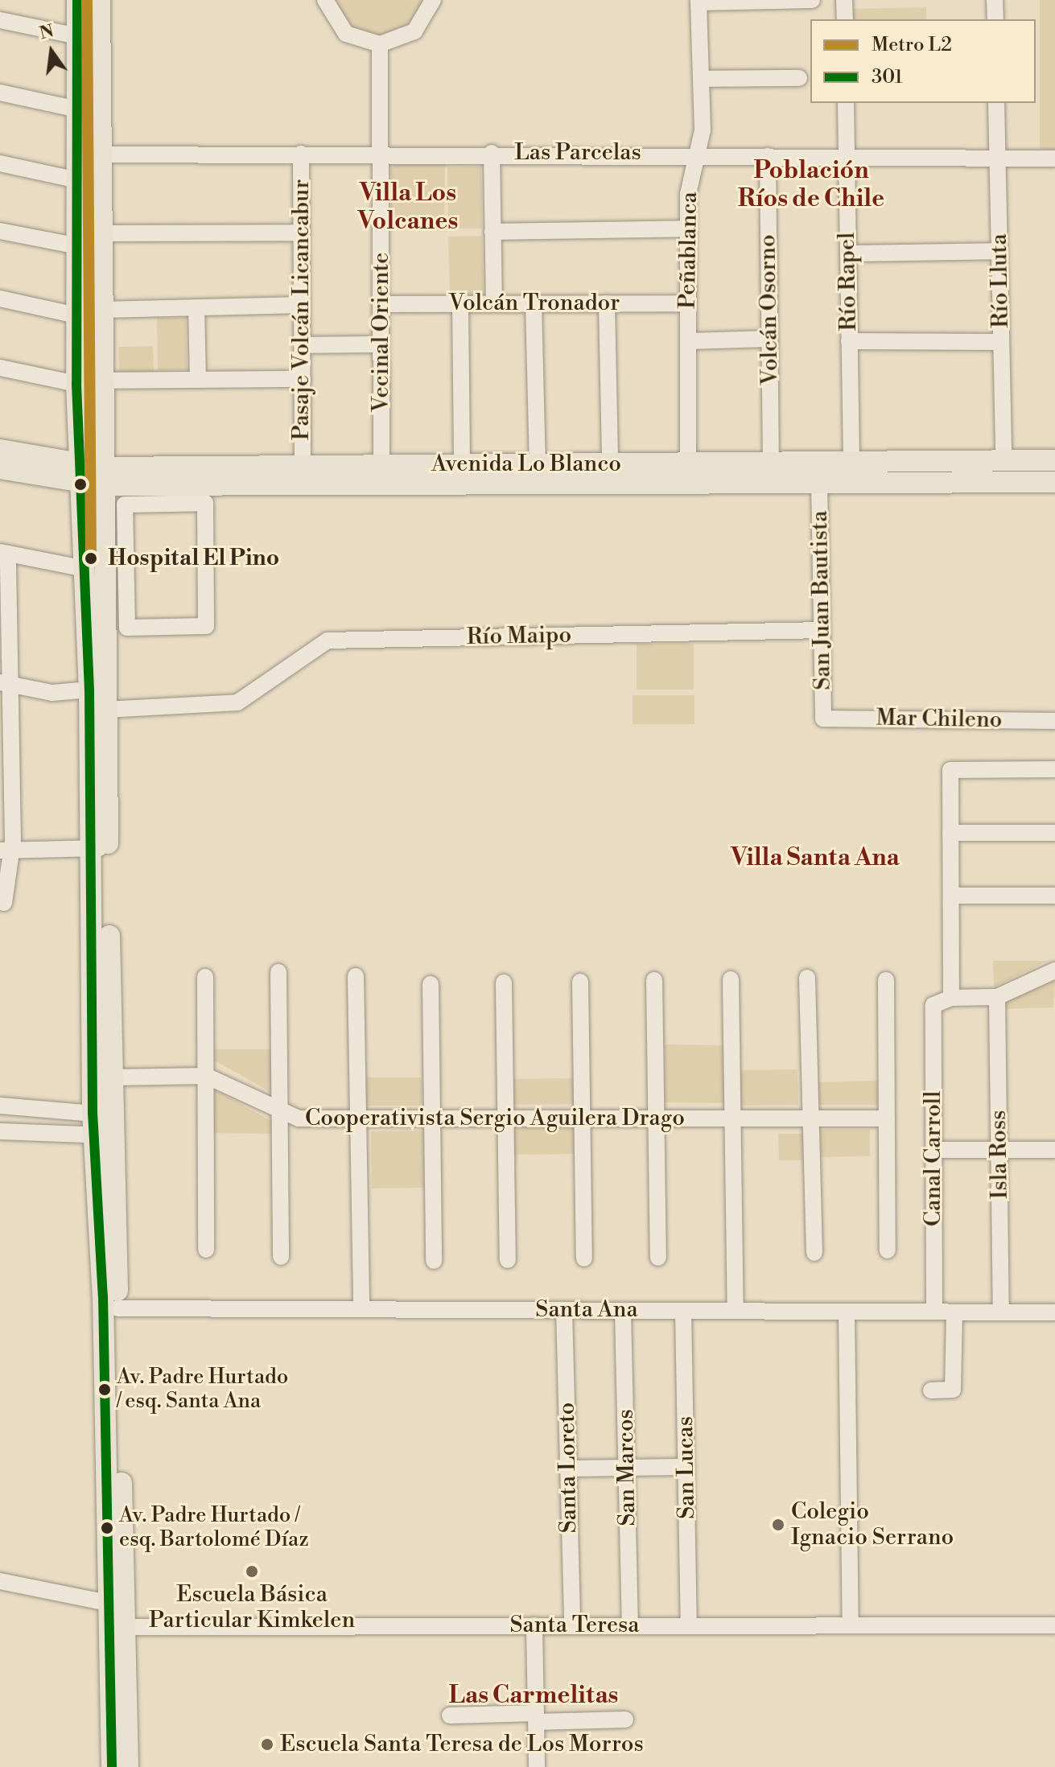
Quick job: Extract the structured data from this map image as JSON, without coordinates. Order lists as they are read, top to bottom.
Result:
{
  "streets": {
    "main road": ["Avenida Lo Blanco"],
    "street": [
      "Las Parcelas",
      "Peñablanca",
      "Río Lluta",
      "Río Rapel",
      "Volcán Tronador",
      "Pasaje Volcán Licancabur",
      "Volcán Osorno",
      "Vecinal Oriente",
      "San Juan Bautista",
      "Río Maipo",
      "Mar Chileno",
      "Cooperativista Sergio Aguilera Drago",
      "Isla Ross",
      "Canal Carroll",
      "Santa Ana",
      "Santa Loreto",
      "San Marcos",
      "San Lucas",
      "Santa Teresa"
    ]
  },
  "crossings": [
    ["Las Parcelas", "Peñablanca"],
    ["Las Parcelas", "Río Lluta"],
    ["Las Parcelas", "Río Rapel"],
    ["Las Parcelas", "Pasaje Volcán Licancabur"],
    ["Las Parcelas", "Volcán Osorno"],
    ["Las Parcelas", "Vecinal Oriente"],
    ["Peñablanca", "Volcán Tronador"],
    ["Peñablanca", "Avenida Lo Blanco"],
    ["Río Lluta", "Avenida Lo Blanco"],
    ["Río Rapel", "Avenida Lo Blanco"],
    ["Volcán Tronador", "Vecinal Oriente"],
    ["Pasaje Volcán Licancabur", "Avenida Lo Blanco"],
    ["Volcán Osorno", "Avenida Lo Blanco"],
    ["Vecinal Oriente", "Avenida Lo Blanco"],
    ["Avenida Lo Blanco", "San Juan Bautista"],
    ["San Juan Bautista", "Río Maipo"],
    ["San Juan Bautista", "Mar Chileno"],
    ["Isla Ross", "Santa Ana"],
    ["Canal Carroll", "Santa Ana"],
    ["Santa Ana", "Santa Loreto"],
    ["Santa Ana", "San Marcos"],
    ["Santa Ana", "San Lucas"],
    ["Santa Loreto", "Santa Teresa"],
    ["San Marcos", "Santa Teresa"],
    ["San Lucas", "Santa Teresa"]
  ],
  "districts": [
    "Población Ríos de Chile",
    "Villa Los Volcanes",
    "Villa Santa Ana",
    "Las Carmelitas"
  ],
  "places": [
    "Hospital El Pino",
    "Av. Padre Hurtado / esq. Santa Ana",
    "Colegio Ignacio Serrano",
    "Av. Padre Hurtado / esq. Bartolomé Díaz",
    "Escuela Básica Particular Kimkelen",
    "Escuela Santa Teresa de Los Morros"
  ],
  "lines": ["metro line L2", "transit line 301"],
  "legend": ["Metro L2", "301"],
  "north": "top"
}
